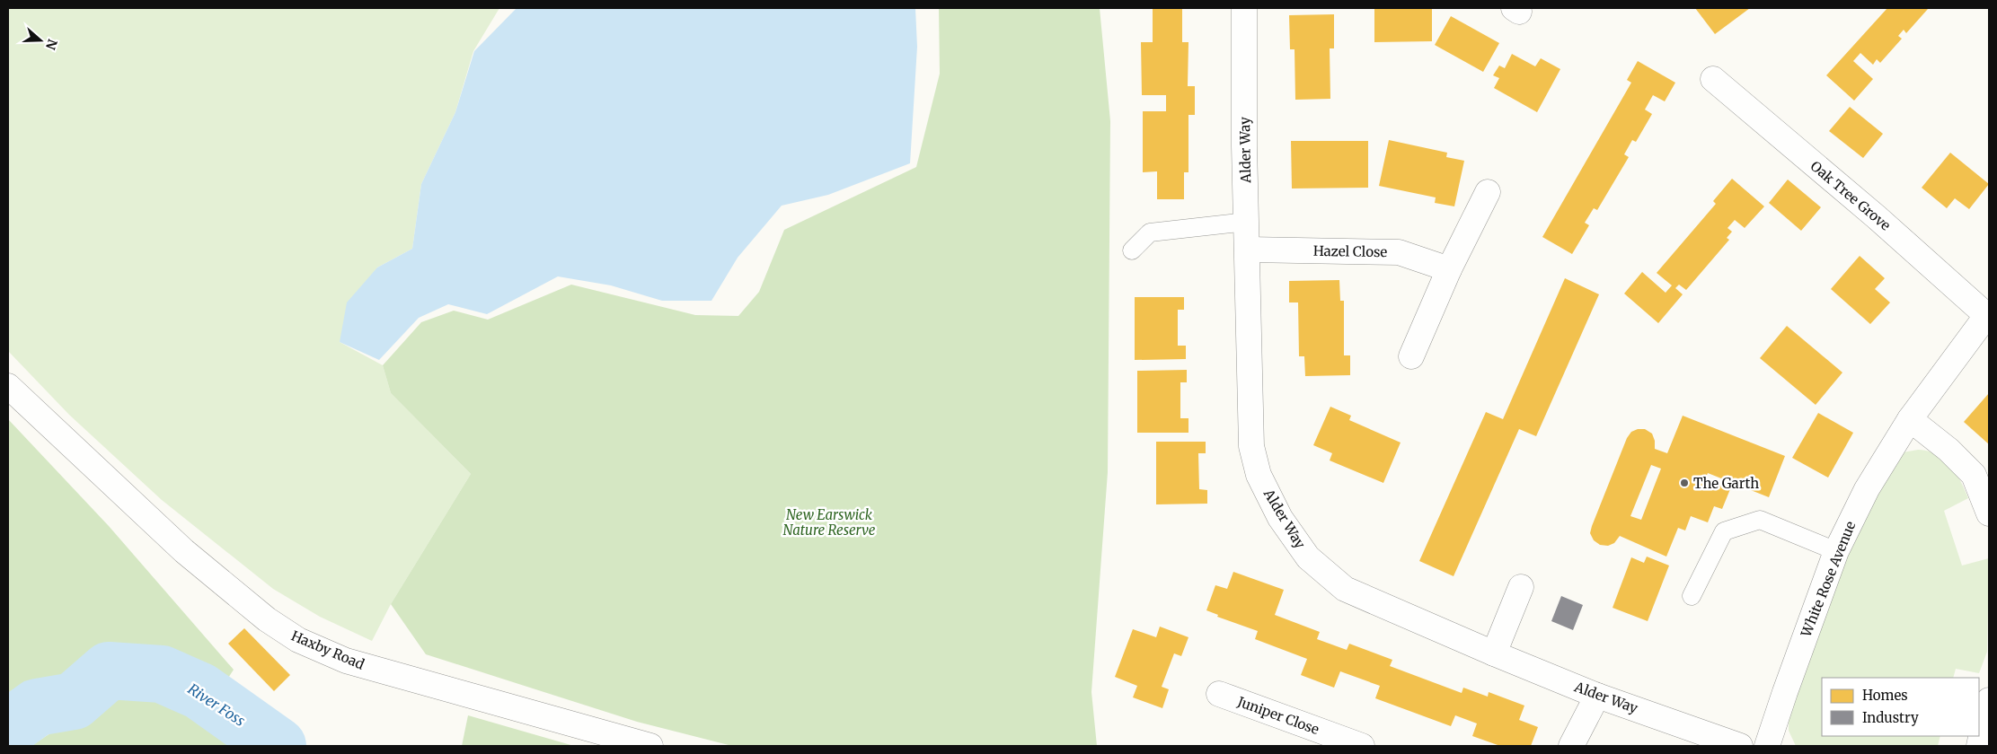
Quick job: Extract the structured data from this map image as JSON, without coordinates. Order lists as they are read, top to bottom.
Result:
{
  "streets": {
    "street": [
      "Alder Way",
      "Oak Tree Grove",
      "Hazel Close",
      "White Rose Avenue",
      "Haxby Road",
      "Juniper Close"
    ]
  },
  "crossings": [
    ["Alder Way", "Hazel Close"],
    ["Oak Tree Grove", "White Rose Avenue"]
  ],
  "water": ["River Foss"],
  "parks": ["New Earswick Nature Reserve"],
  "places": ["The Garth"],
  "legend": ["Homes", "Industry"],
  "north": "right"
}
